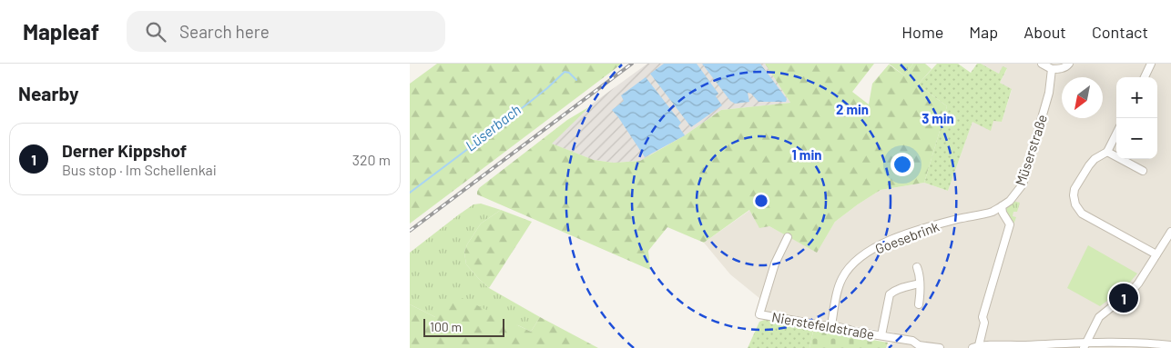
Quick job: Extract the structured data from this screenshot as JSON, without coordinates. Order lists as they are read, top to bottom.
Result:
{
  "streets": {
    "street": ["Müserstraße", "Goesebrink", "Nierstefeldstraße"]
  },
  "crossings": [
    ["Müserstraße", "Goesebrink"],
    ["Goesebrink", "Nierstefeldstraße"]
  ],
  "water": ["Lüserbach"],
  "scale_bar": "100 m",
  "north": "bottom left",
  "page": {
    "header": "Mapleaf",
    "search": "Search here",
    "nav": [
      "Home",
      "Map",
      "About",
      "Contact"
    ],
    "heading": "Nearby",
    "map_buttons": ["+", "−"],
    "list": [
      {
        "mark": "1",
        "name": "Derner Kippshof",
        "note": "Bus stop · Im Schellenkai",
        "value": "320 m"
      }
    ],
    "pins": "1",
    "scale": "100 m"
  },
  "rings": ["2 min", "3 min", "1 min"]
}
